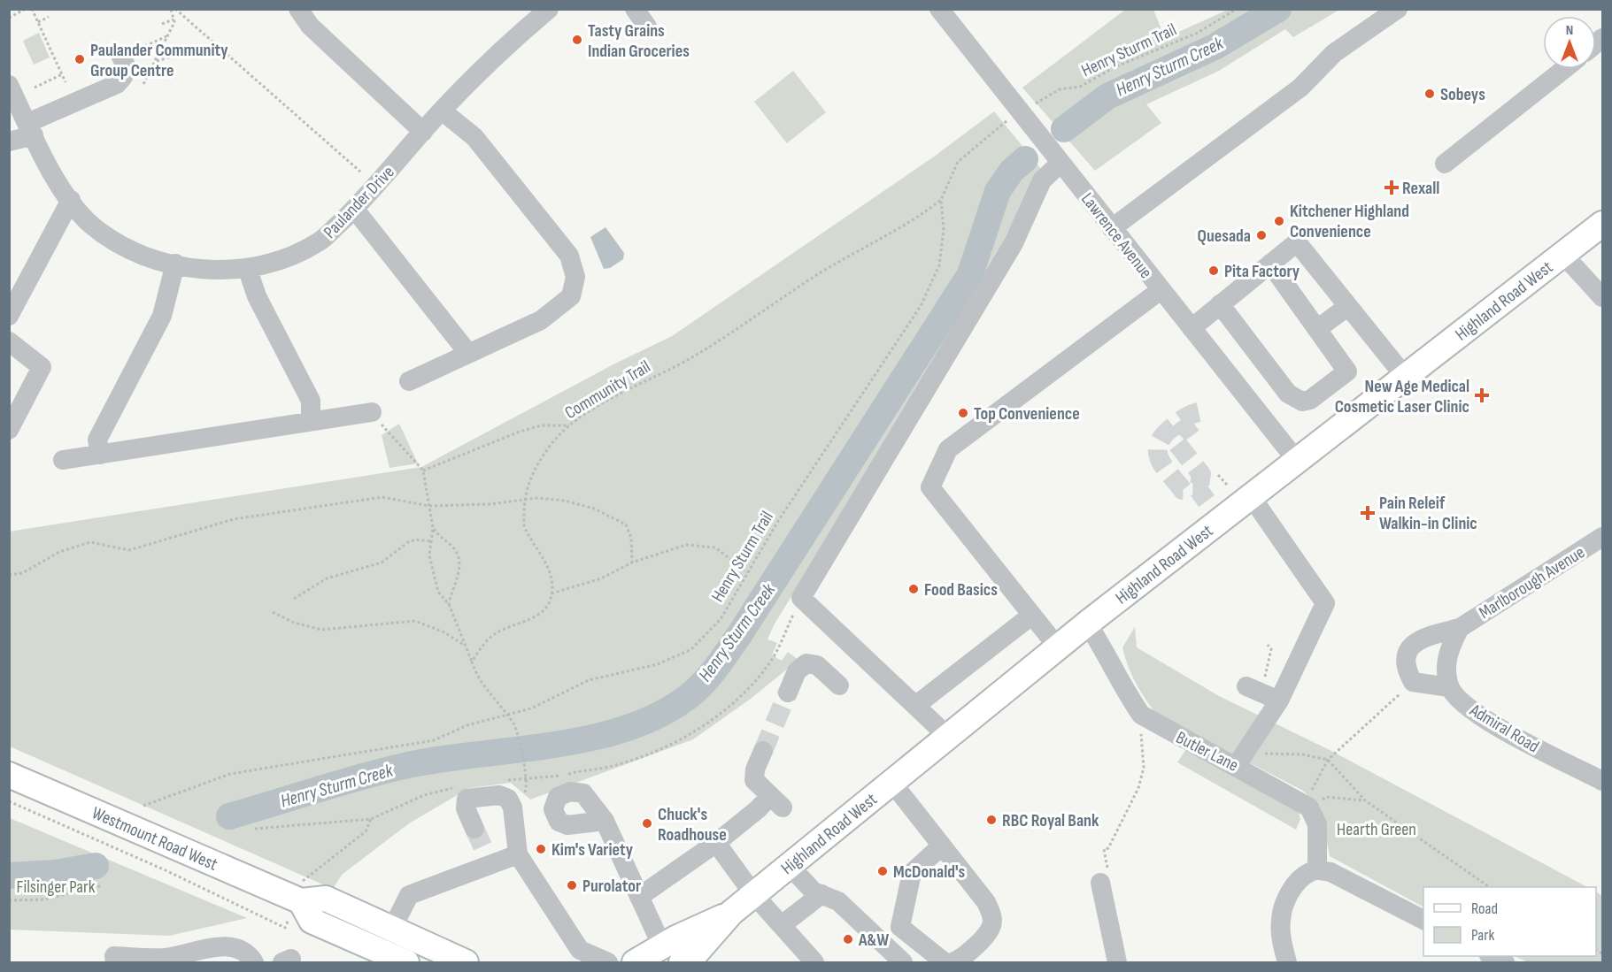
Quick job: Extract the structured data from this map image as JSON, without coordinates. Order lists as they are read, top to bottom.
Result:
{
  "streets": {
    "main road": ["Highland Road West", "Westmount Road West"],
    "street": [
      "Paulander Drive",
      "Lawrence Avenue",
      "Marlborough Avenue",
      "Admiral Road",
      "Butler Lane"
    ],
    "path": ["Henry Sturm Trail", "Community Trail"]
  },
  "crossings": [
    ["Henry Sturm Trail", "Community Trail"],
    ["Lawrence Avenue", "Highland Road West"],
    ["Highland Road West", "Butler Lane"],
    ["Marlborough Avenue", "Admiral Road"]
  ],
  "water": ["Henry Sturm Creek"],
  "parks": ["Hearth Green", "Filsinger Park"],
  "places": {
    "other": [
      "Tasty Grains Indian Groceries",
      "Paulander Community Group Centre",
      "Sobeys",
      "Kitchener Highland Convenience",
      "Quesada",
      "Pita Factory",
      "Top Convenience",
      "Food Basics",
      "RBC Royal Bank",
      "Chuck's Roadhouse",
      "Kim's Variety",
      "McDonald's",
      "Purolator",
      "A&W"
    ],
    "health": ["Rexall", "New Age Medical Cosmetic Laser Clinic", "Pain Releif Walkin-in Clinic"]
  },
  "legend": ["Road", "Park"],
  "north": "top"
}
